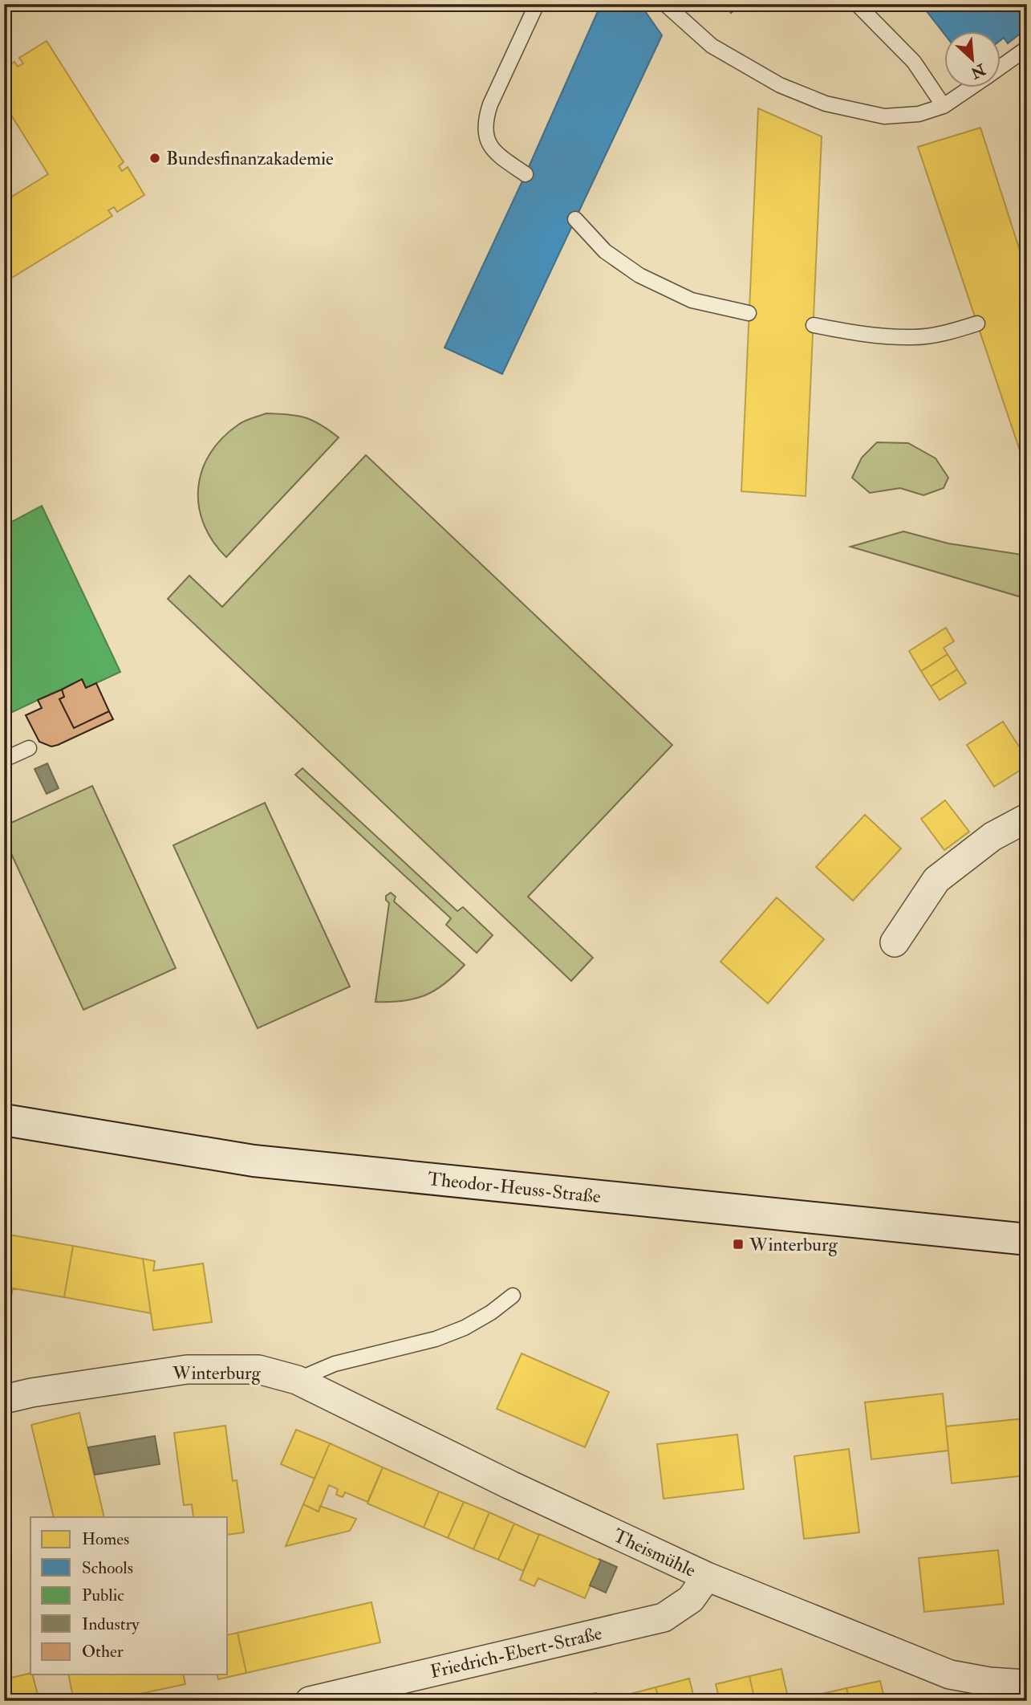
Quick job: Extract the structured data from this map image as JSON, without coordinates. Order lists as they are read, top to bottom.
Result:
{
  "streets": {
    "main road": ["Theodor-Heuss-Straße"],
    "street": ["Winterburg", "Theismühle", "Friedrich-Ebert-Straße"]
  },
  "crossings": [
    ["Winterburg", "Theismühle"],
    ["Theismühle", "Friedrich-Ebert-Straße"]
  ],
  "places": {
    "other": ["Bundesfinanzakademie"],
    "transit": ["Winterburg"]
  },
  "legend": [
    "Homes",
    "Schools",
    "Public",
    "Industry",
    "Other"
  ],
  "north": "bottom right"
}
